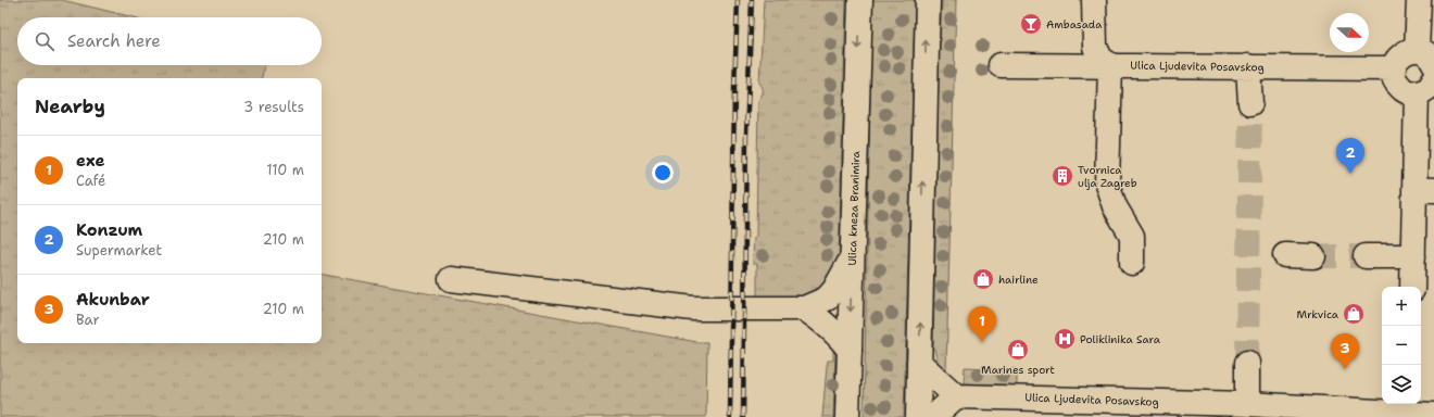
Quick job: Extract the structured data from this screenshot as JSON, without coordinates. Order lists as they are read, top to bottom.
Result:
{
  "streets": {
    "street": ["Ulica Ljudevita Posavskog", "Ulica kneza Branimira"]
  },
  "places": {
    "bar": ["Ambasada"],
    "building": ["Tvornica ulja Zagreb"],
    "shop": ["hairline", "Mrkvica", "Marines sport"],
    "hospital": ["Poliklinika Sara"]
  },
  "north": "right",
  "page": {
    "search": "Search here",
    "heading": ["Nearby", "3 results"],
    "list": [
      {
        "mark": "1",
        "name": "exe",
        "note": "Café",
        "value": "110 m"
      },
      {
        "mark": "2",
        "name": "Konzum",
        "note": "Supermarket",
        "value": "210 m"
      },
      {
        "mark": "3",
        "name": "Akunbar",
        "note": "Bar",
        "value": "210 m"
      }
    ],
    "pins": ["2", "1", "3"],
    "map_buttons": ["+", "−"]
  }
}
